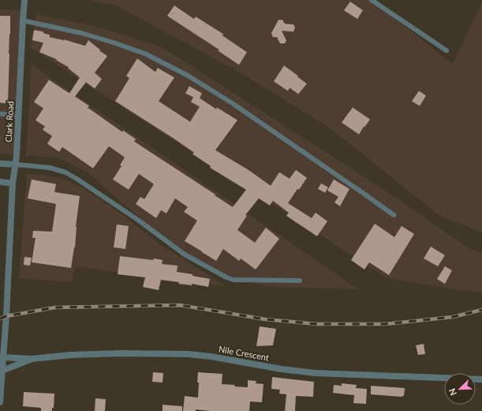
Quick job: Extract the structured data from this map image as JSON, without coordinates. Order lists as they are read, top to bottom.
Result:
{
  "streets": {
    "street": ["Clark Road", "Nile Crescent"]
  },
  "crossings": [
    ["Clark Road", "Nile Crescent"]
  ],
  "north": "bottom left"
}
